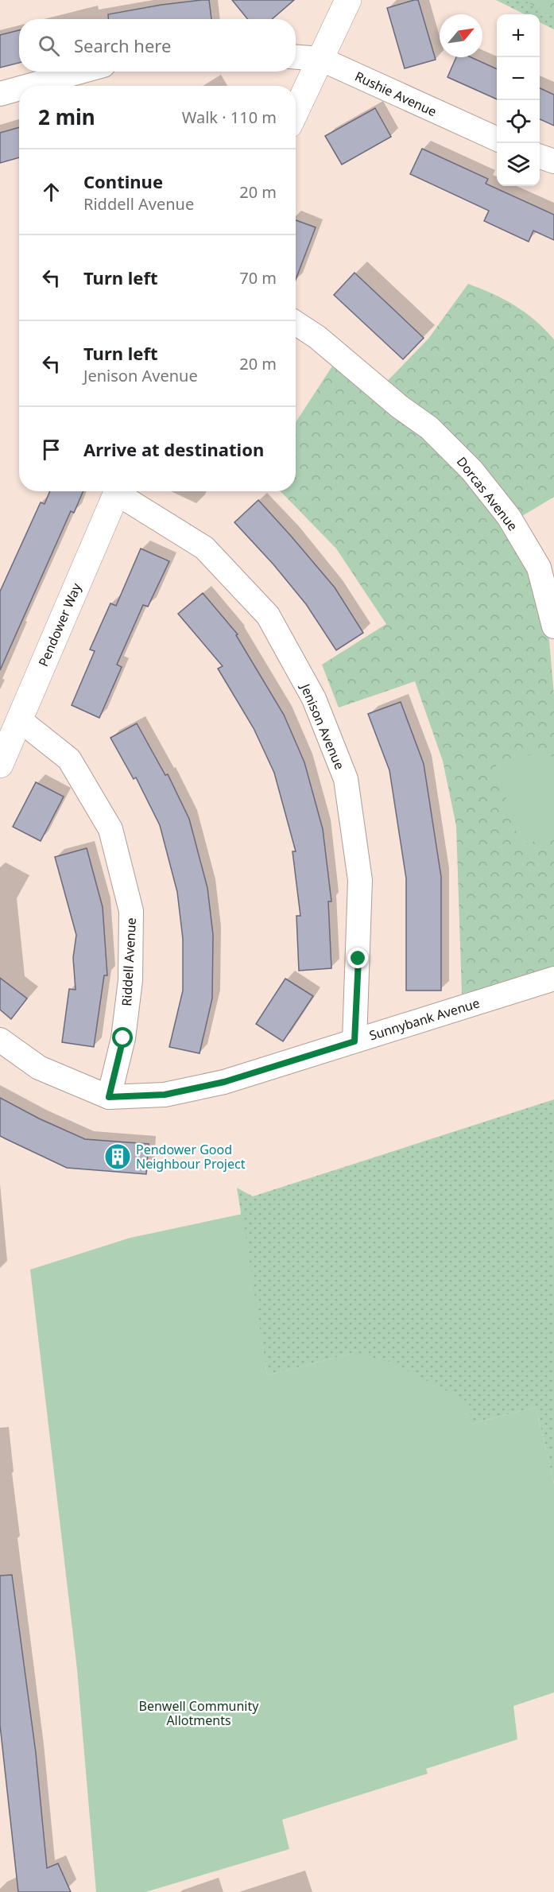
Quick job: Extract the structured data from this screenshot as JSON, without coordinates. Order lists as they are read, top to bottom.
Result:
{
  "streets": {
    "street": [
      "Rushie Avenue",
      "Dorcas Avenue",
      "Pendower Way",
      "Jenison Avenue",
      "Riddell Avenue",
      "Sunnybank Avenue"
    ]
  },
  "crossings": [
    ["Pendower Way", "Riddell Avenue"],
    ["Jenison Avenue", "Sunnybank Avenue"],
    ["Riddell Avenue", "Sunnybank Avenue"]
  ],
  "parks": ["Benwell Community Allotments"],
  "places": {
    "building": ["Pendower Good Neighbour Project"]
  },
  "north": "top right",
  "page": {
    "map_buttons": ["+", "−"],
    "search": "Search here",
    "heading": ["2 min", "Walk · 110 m"],
    "list": [
      ["Continue", "Riddell Avenue", "20 m"],
      ["Turn left", "70 m"],
      ["Turn left", "Jenison Avenue", "20 m"],
      "Arrive at destination"
    ]
  }
}
